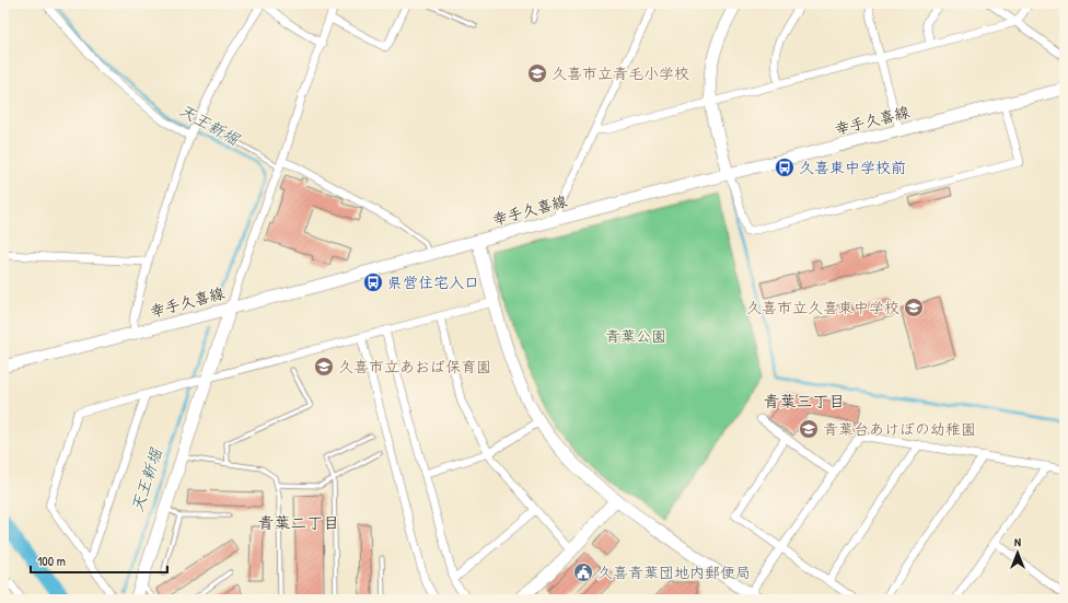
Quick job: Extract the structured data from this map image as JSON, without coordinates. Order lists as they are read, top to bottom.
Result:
{
  "streets": {
    "main road": ["幸手久喜線"]
  },
  "districts": ["青葉三丁目", "青葉二丁目"],
  "water": ["天王新堀"],
  "parks": ["青葉公園"],
  "places": {
    "school or university": [
      "久喜市立青毛小学校",
      "久喜市立久喜東中学校",
      "久喜市立あおば保育園",
      "青葉台あけぼの幼稚園"
    ],
    "bus stop": ["久喜東中学校前", "県営住宅入口"],
    "public building": ["久喜青葉団地内郵便局"]
  },
  "scale_bar": "100 m",
  "north": "top"
}
